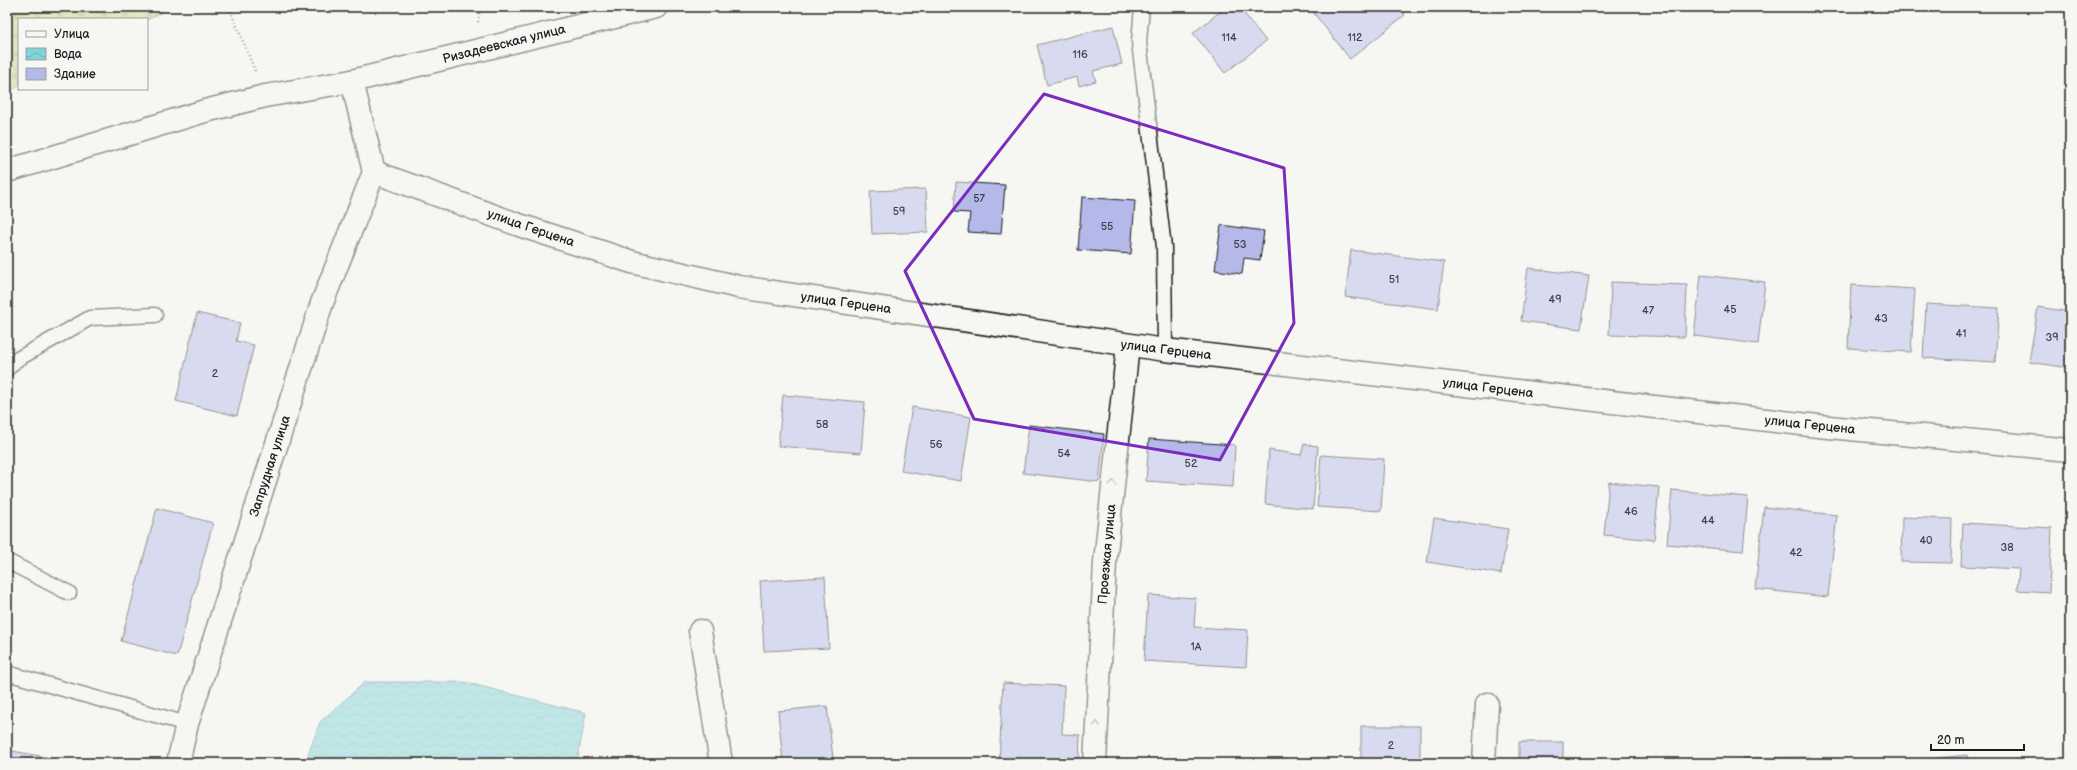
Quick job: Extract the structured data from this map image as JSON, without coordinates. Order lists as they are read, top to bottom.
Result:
{
  "streets": {
    "street": [
      "Ризадеевская улица",
      "улица Герцена",
      "Запрудная улица",
      "Проезжая улица"
    ]
  },
  "crossings": [
    ["улица Герцена", "Запрудная улица"],
    ["улица Герцена", "Проезжая улица"]
  ],
  "one_way": ["Проезжая улица"],
  "house_numbers": [
    "114",
    "112",
    "116",
    "57",
    "59",
    "55",
    "53",
    "51",
    "49",
    "45",
    "47",
    "43",
    "41",
    "39",
    "2",
    "58",
    "56",
    "54",
    "52",
    "46",
    "44",
    "40",
    "38",
    "42",
    "1А",
    "2"
  ],
  "legend": ["Улица", "Вода", "Здание"],
  "scale_bar": "20 m"
}
